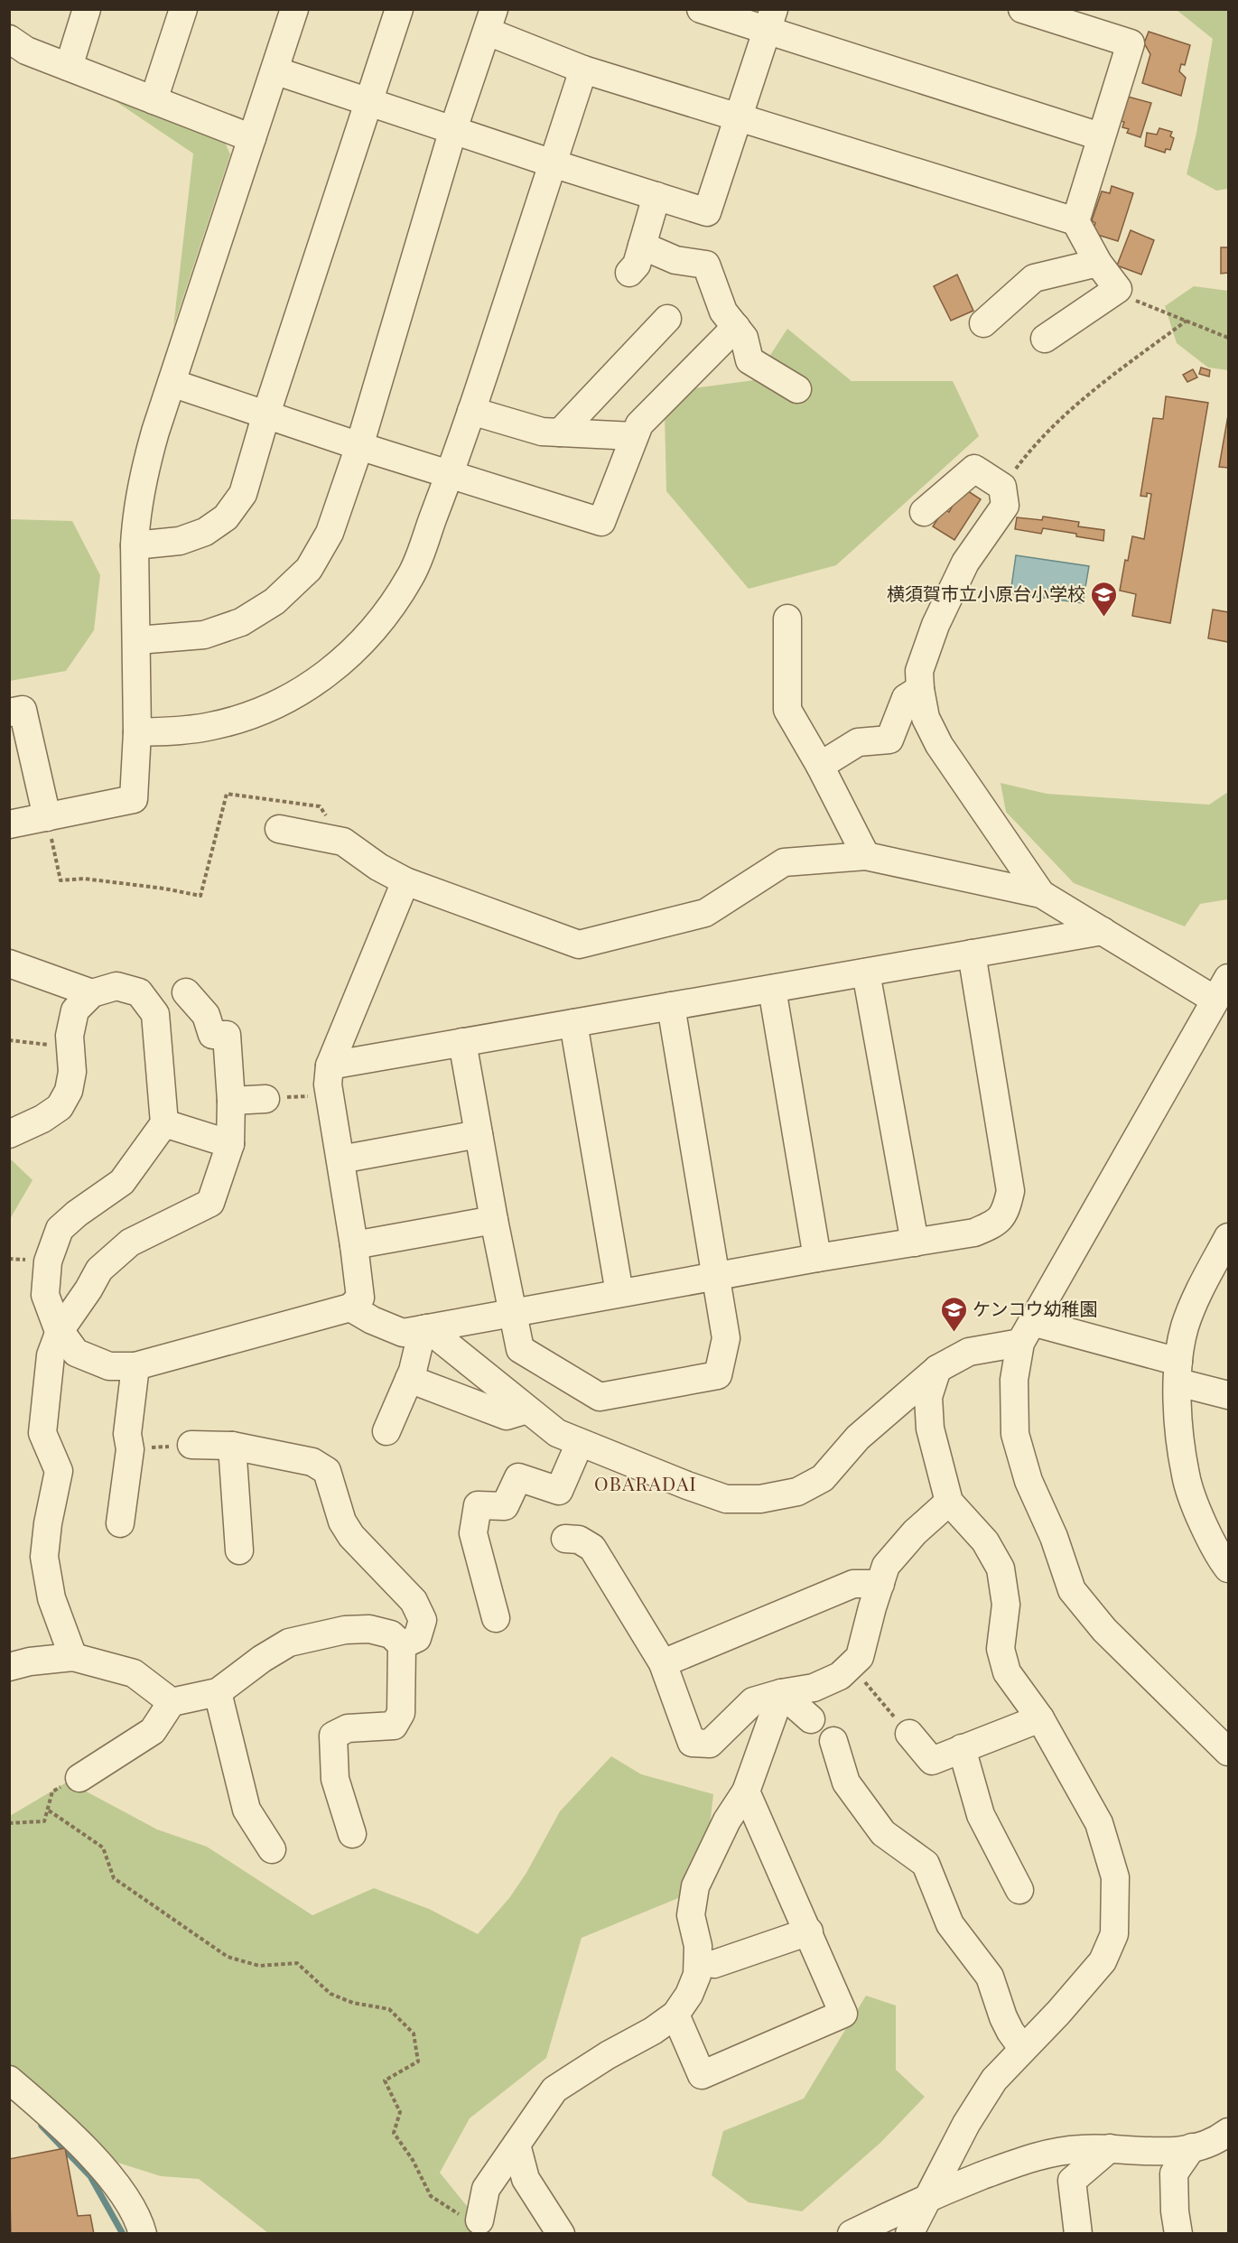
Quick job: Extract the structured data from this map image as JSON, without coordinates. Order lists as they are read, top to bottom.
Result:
{
  "districts": ["OBARADAI"],
  "places": {
    "school or university": ["横須賀市立小原台小学校", "ケンコウ幼稚園"]
  }
}
